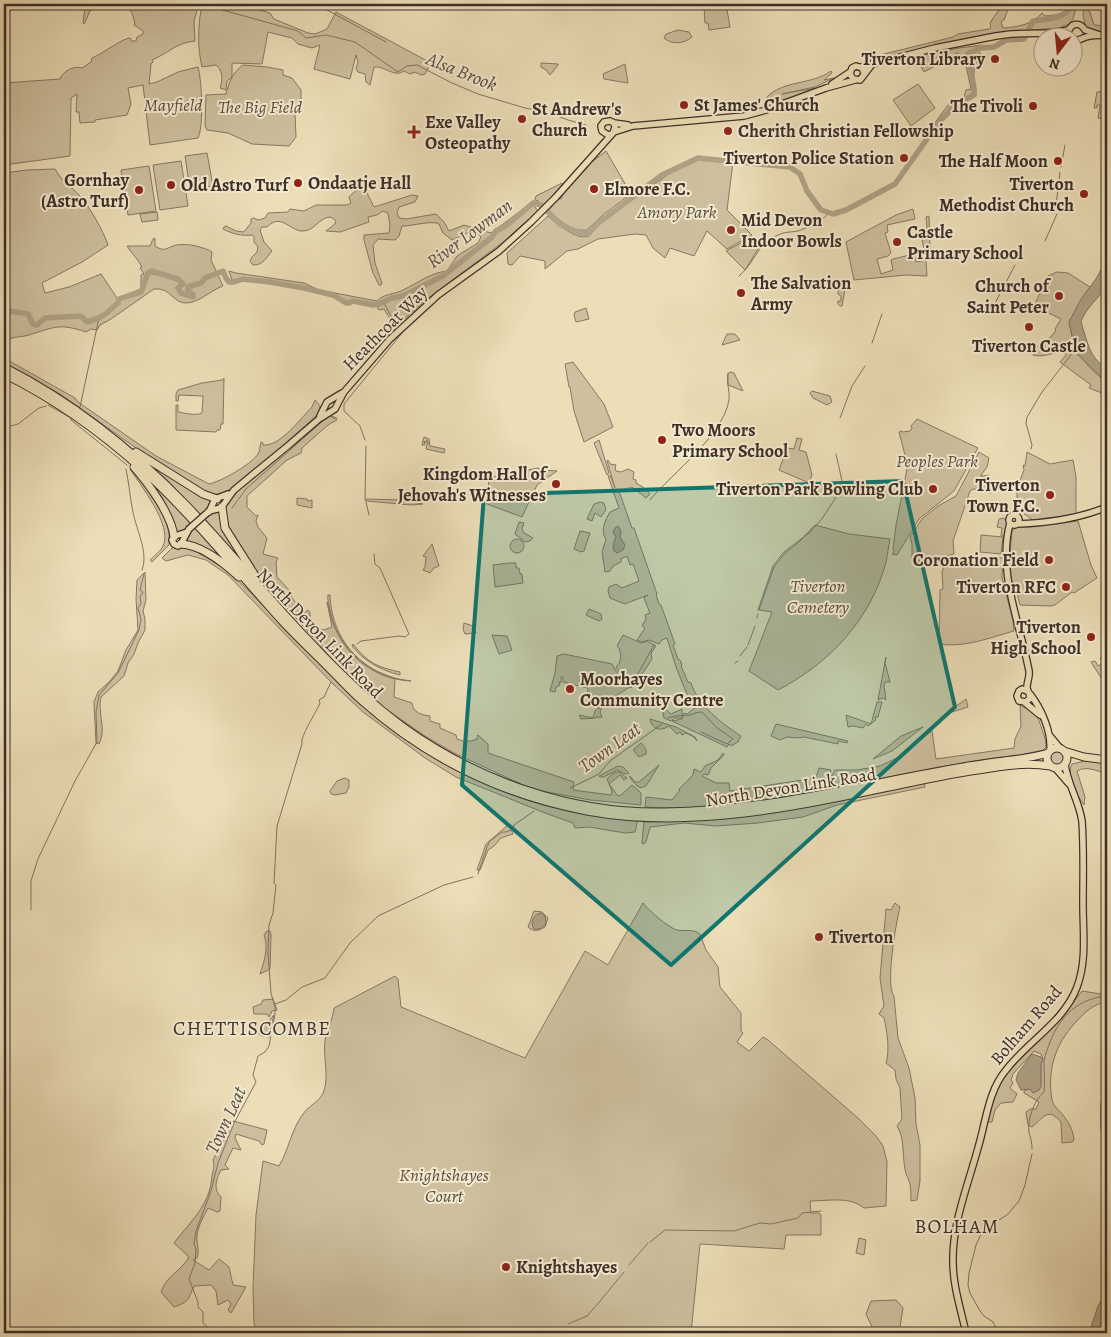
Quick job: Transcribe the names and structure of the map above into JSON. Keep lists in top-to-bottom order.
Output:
{
  "streets": {
    "highway": ["North Devon Link Road"],
    "main road": ["Heathcoat Way", "Bolham Road"]
  },
  "crossings": [
    ["North Devon Link Road", "Bolham Road"]
  ],
  "districts": ["CHETTISCOMBE", "BOLHAM"],
  "water": ["Alsa Brook", "River Lowman", "Town Leat"],
  "parks": [
    "Mayfield",
    "The Big Field",
    "Amory Park",
    "Peoples Park",
    "Tiverton Cemetery",
    "Knightshayes Court"
  ],
  "places": {
    "other": [
      "Tiverton Library",
      "St James' Church",
      "The Tivoli",
      "St Andrew's Church",
      "Cherith Christian Fellowship",
      "Tiverton Police Station",
      "The Half Moon",
      "Ondaatje Hall",
      "Old Astro Turf",
      "Elmore F.C.",
      "Gornhay (Astro Turf)",
      "Tiverton Methodist Church",
      "Mid Devon Indoor Bowls",
      "Castle Primary School",
      "The Salvation Army",
      "Church of Saint Peter",
      "Tiverton Castle",
      "Two Moors Primary School",
      "Kingdom Hall of Jehovah's Witnesses",
      "Tiverton Park Bowling Club",
      "Tiverton Town F.C.",
      "Coronation Field",
      "Tiverton RFC",
      "Tiverton High School",
      "Moorhayes Community Centre",
      "Tiverton",
      "Knightshayes"
    ],
    "health": ["Exe Valley Osteopathy"]
  },
  "north": "bottom"
}
